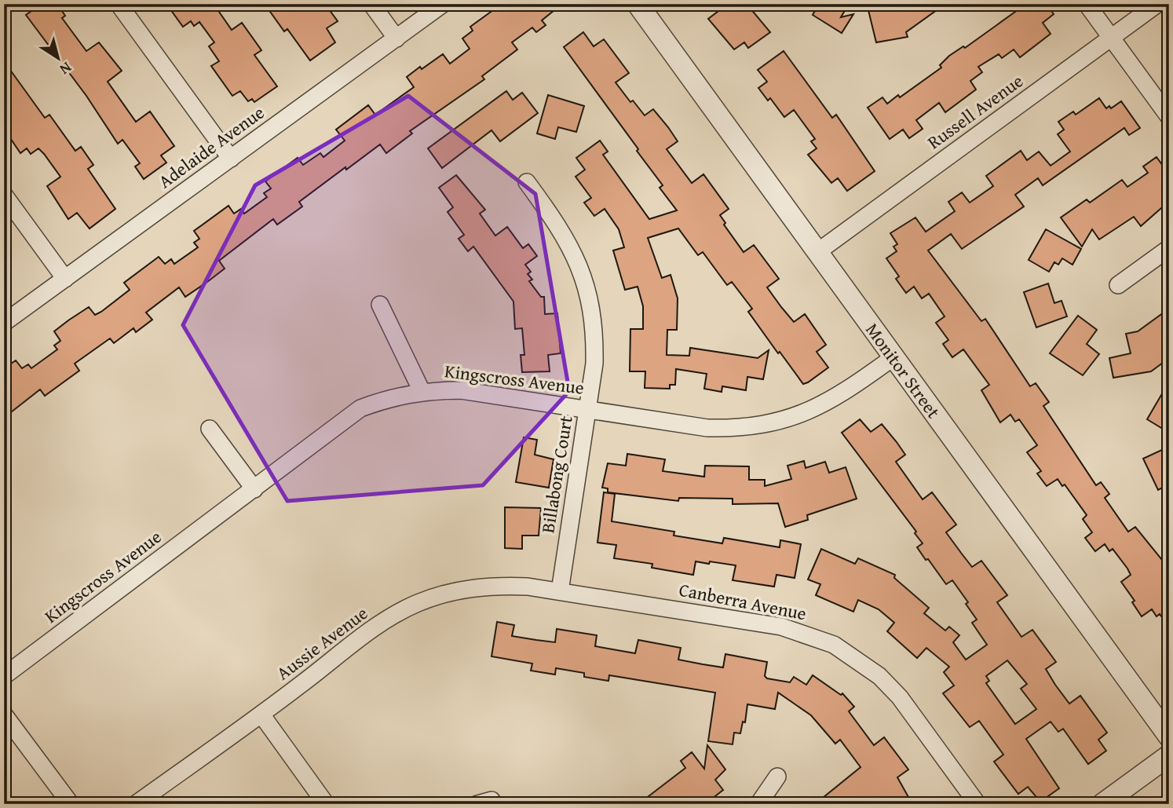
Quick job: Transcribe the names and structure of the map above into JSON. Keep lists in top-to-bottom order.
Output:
{
  "streets": {
    "street": [
      "Russell Avenue",
      "Adelaide Avenue",
      "Monitor Street",
      "Kingscross Avenue",
      "Billabong Court",
      "Canberra Avenue",
      "Aussie Avenue"
    ]
  },
  "crossings": [
    ["Russell Avenue", "Monitor Street"],
    ["Monitor Street", "Kingscross Avenue"],
    ["Kingscross Avenue", "Billabong Court"],
    ["Billabong Court", "Canberra Avenue"],
    ["Billabong Court", "Aussie Avenue"],
    ["Canberra Avenue", "Aussie Avenue"]
  ],
  "north": "bottom right"
}
